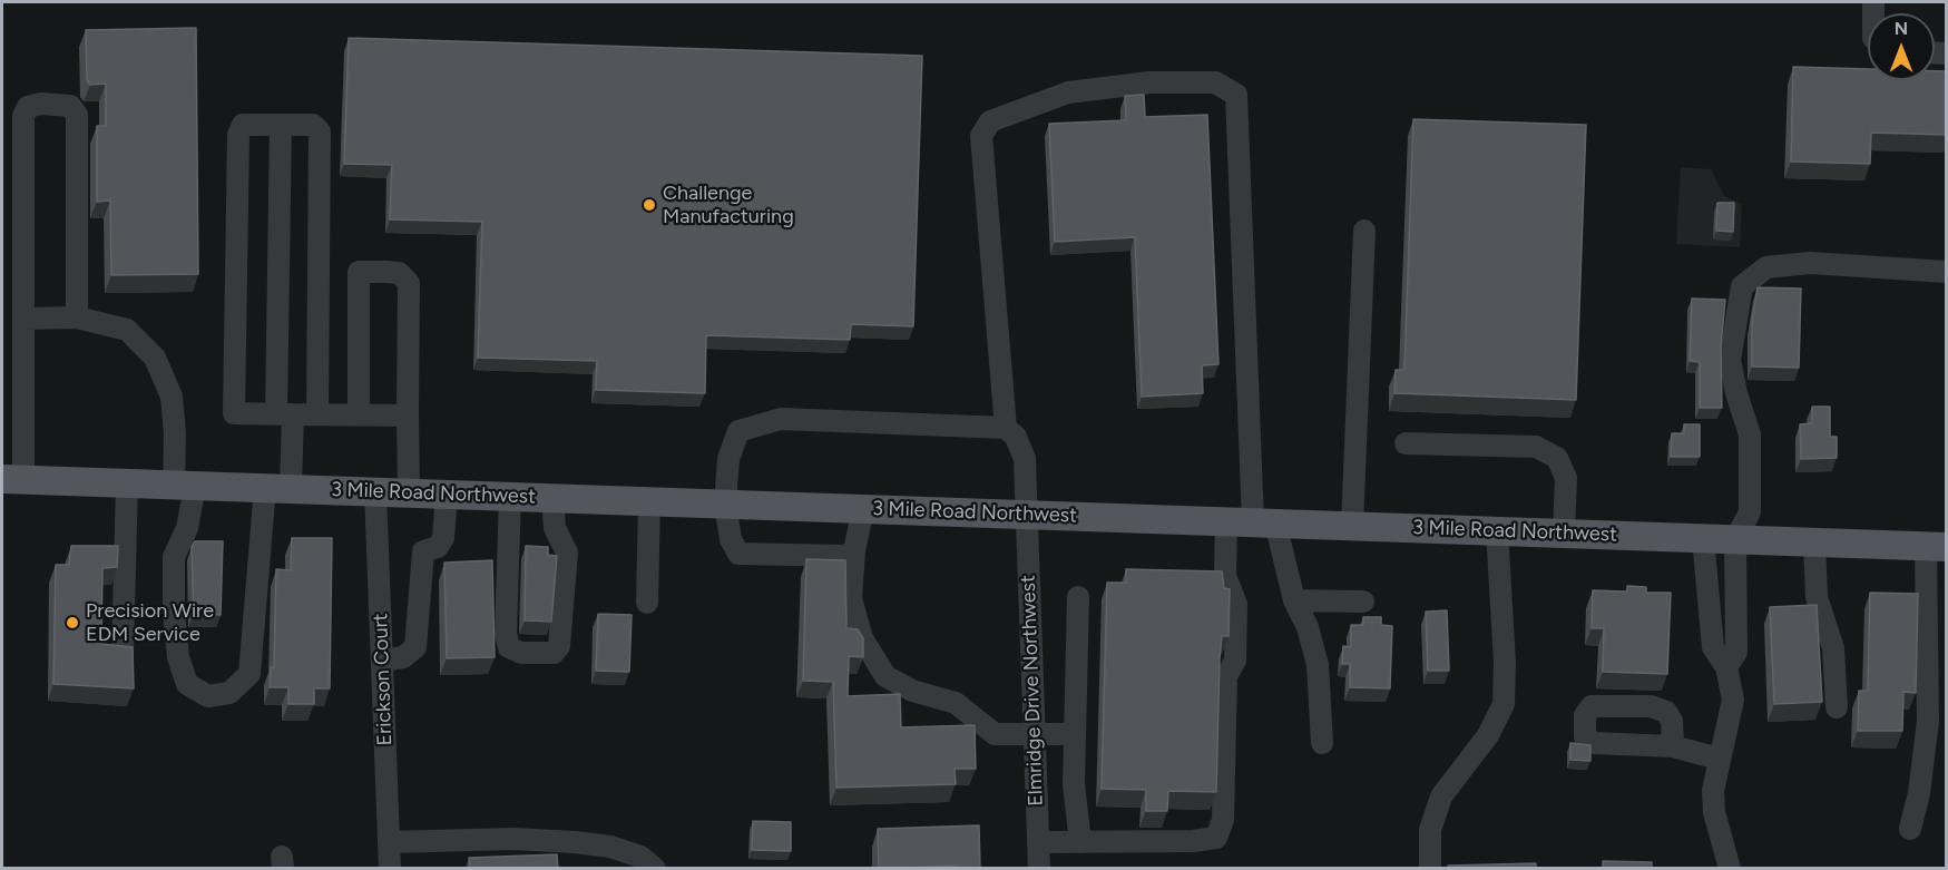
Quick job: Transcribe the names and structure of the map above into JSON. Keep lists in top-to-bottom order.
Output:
{
  "streets": {
    "main road": ["3 Mile Road Northwest"],
    "street": ["Erickson Court", "Elmridge Drive Northwest"]
  },
  "crossings": [
    ["3 Mile Road Northwest", "Erickson Court"],
    ["3 Mile Road Northwest", "Elmridge Drive Northwest"]
  ],
  "places": ["Challenge Manufacturing", "Precision Wire EDM Service"],
  "north": "top"
}
